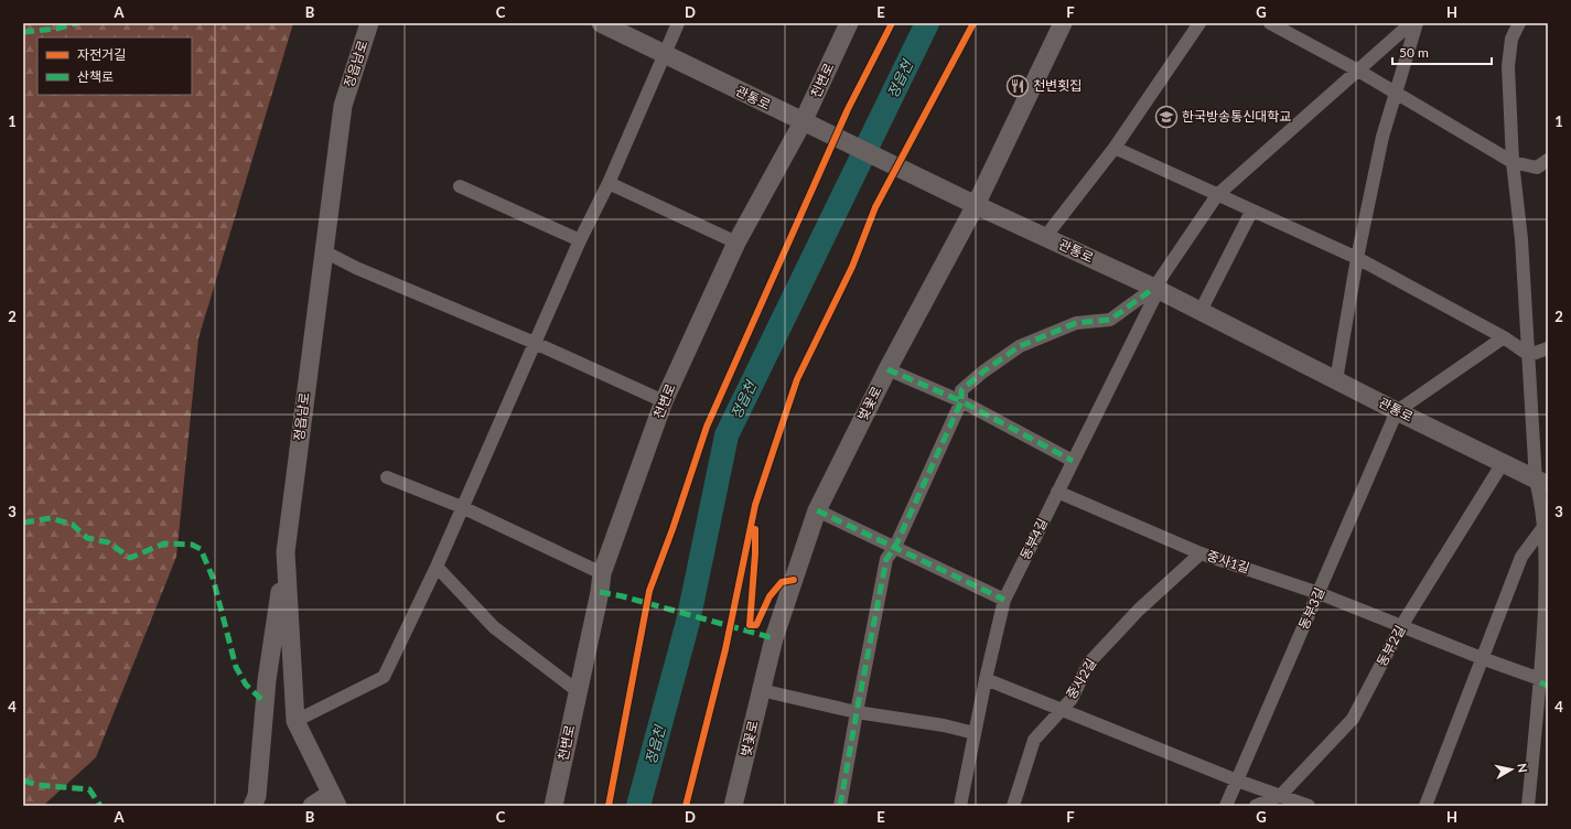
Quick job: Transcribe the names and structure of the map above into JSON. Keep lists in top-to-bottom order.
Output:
{
  "streets": {
    "street": [
      "정읍남로",
      "천변로",
      "관통로",
      "벚꽃로",
      "동부4길",
      "중사1길",
      "동부3길",
      "동부2길",
      "중사2길"
    ]
  },
  "crossings": [
    ["천변로", "관통로"],
    ["관통로", "벚꽃로"],
    ["관통로", "동부4길"],
    ["관통로", "동부3길"],
    ["관통로", "동부2길"],
    ["동부4길", "중사1길"],
    ["중사1길", "동부3길"],
    ["중사1길", "동부2길"],
    ["중사1길", "중사2길"]
  ],
  "water": ["정읍천"],
  "places": {
    "restaurant": ["천변횟집"],
    "school or university": ["한국방송통신대학교"]
  },
  "legend": ["자전거길", "산책로"],
  "scale_bar": "50 m",
  "north": "right",
  "grid": {
    "columns": [
      "A",
      "B",
      "C",
      "D",
      "E",
      "F",
      "G",
      "H"
    ],
    "rows": [
      "1",
      "2",
      "3",
      "4"
    ]
  }
}
